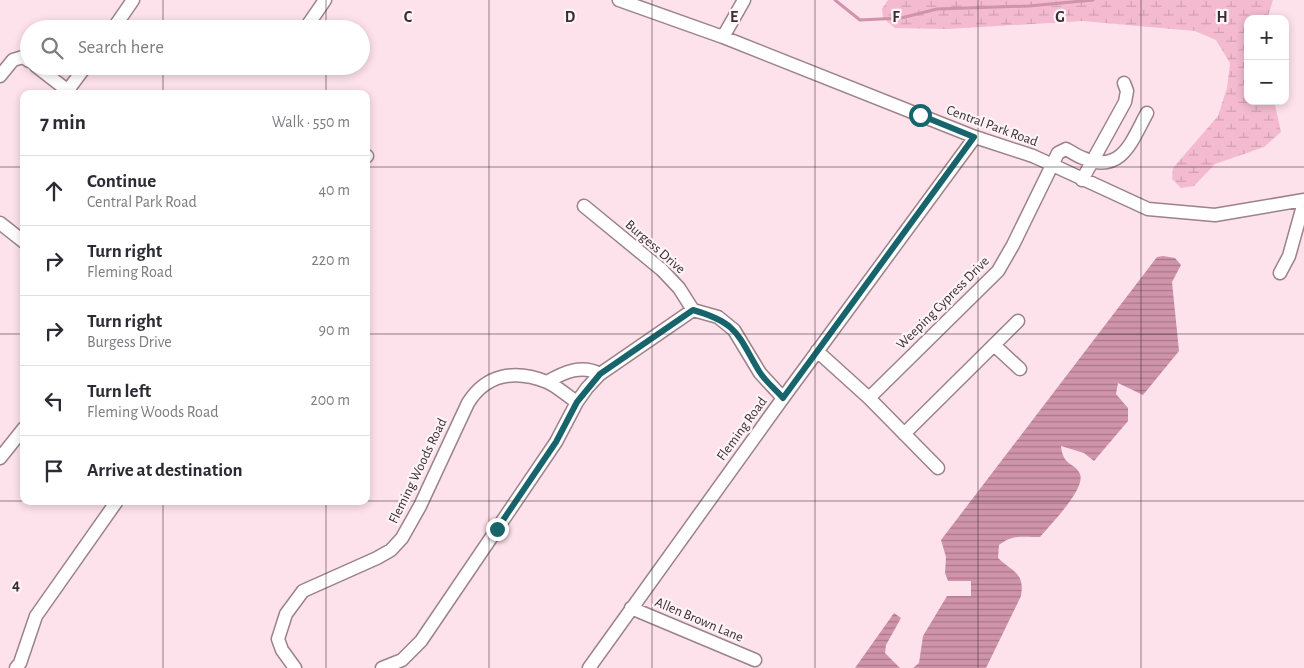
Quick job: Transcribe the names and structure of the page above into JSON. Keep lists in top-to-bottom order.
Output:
{
  "streets": {
    "street": [
      "Central Park Road",
      "Burgess Drive",
      "Weeping Cypress Drive",
      "Fleming Road",
      "Fleming Woods Road",
      "Allen Brown Lane"
    ]
  },
  "crossings": [
    ["Central Park Road", "Weeping Cypress Drive"],
    ["Central Park Road", "Fleming Road"],
    ["Fleming Road", "Allen Brown Lane"]
  ],
  "page": {
    "map_buttons": ["+", "−"],
    "search": "Search here",
    "heading": ["7 min", "Walk · 550 m"],
    "list": [
      ["Continue", "Central Park Road", "40 m"],
      ["Turn right", "Fleming Road", "220 m"],
      ["Turn right", "Burgess Drive", "90 m"],
      ["Turn left", "Fleming Woods Road", "200 m"],
      "Arrive at destination"
    ]
  },
  "grid": {
    "columns": [
      "C",
      "D",
      "E",
      "F",
      "G",
      "H"
    ],
    "rows": ["4"]
  }
}
